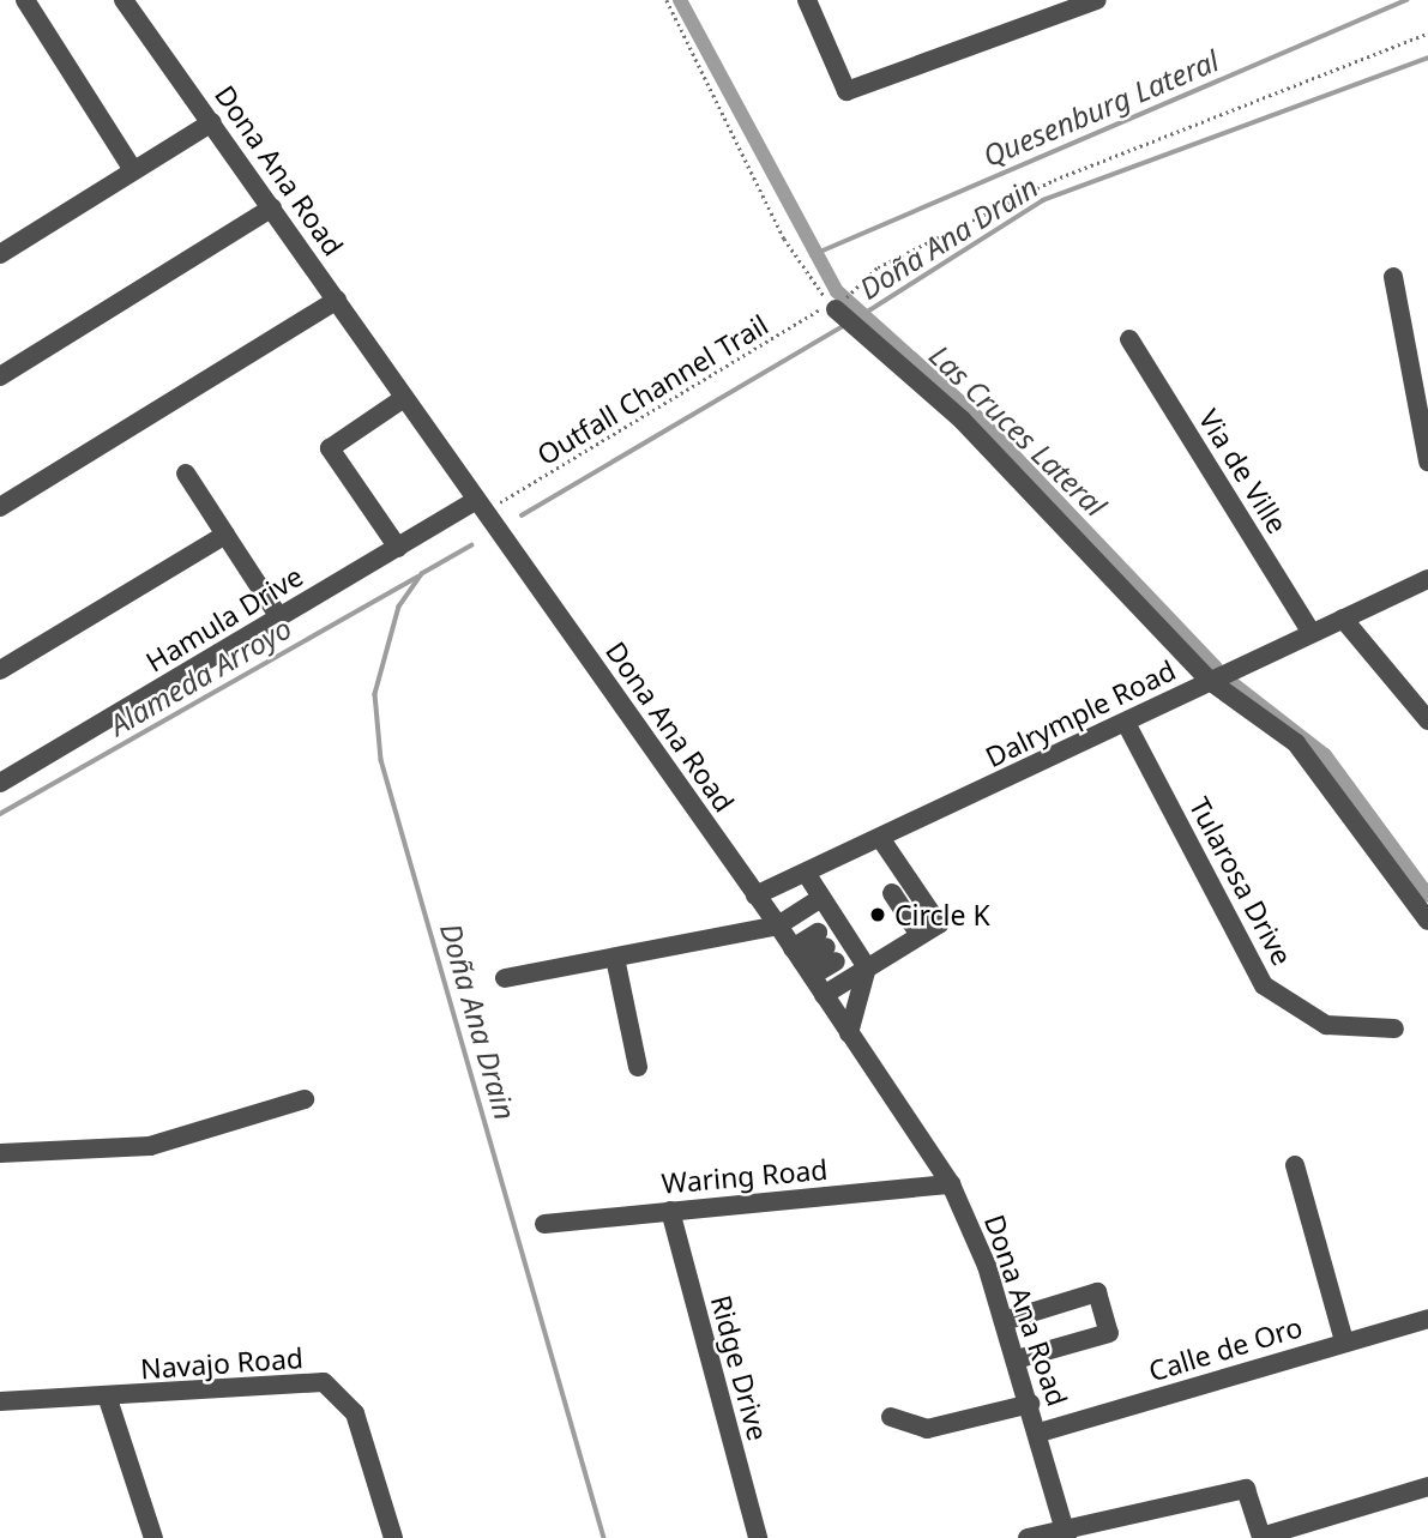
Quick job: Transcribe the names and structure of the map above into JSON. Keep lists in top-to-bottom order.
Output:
{
  "streets": {
    "street": [
      "Dona Ana Road",
      "Via de Ville",
      "Hamula Drive",
      "Dalrymple Road",
      "Tularosa Drive",
      "Waring Road",
      "Calle de Oro",
      "Navajo Road",
      "Ridge Drive"
    ],
    "path": ["Outfall Channel Trail"]
  },
  "crossings": [
    ["Dona Ana Road", "Outfall Channel Trail"],
    ["Dona Ana Road", "Hamula Drive"],
    ["Dona Ana Road", "Dalrymple Road"],
    ["Dona Ana Road", "Waring Road"],
    ["Dona Ana Road", "Calle de Oro"],
    ["Outfall Channel Trail", "Hamula Drive"],
    ["Via de Ville", "Dalrymple Road"],
    ["Dalrymple Road", "Tularosa Drive"],
    ["Waring Road", "Ridge Drive"]
  ],
  "water": [
    "Quesenburg Lateral",
    "Doña Ana Drain",
    "Las Cruces Lateral",
    "Alameda Arroyo"
  ],
  "places": ["Circle K"]
}
